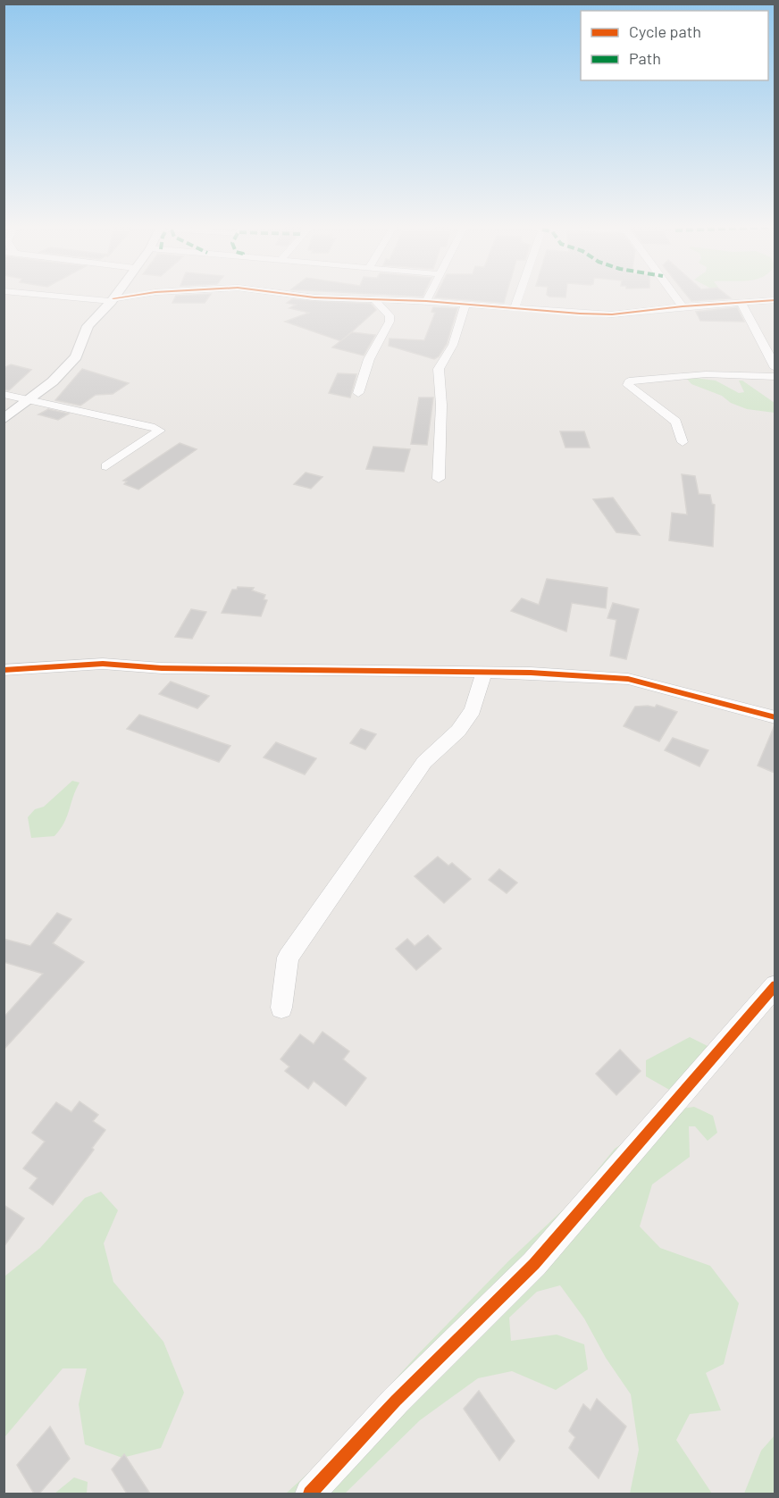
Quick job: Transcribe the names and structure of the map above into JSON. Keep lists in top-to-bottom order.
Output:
{
  "legend": ["Cycle path", "Path"]
}
